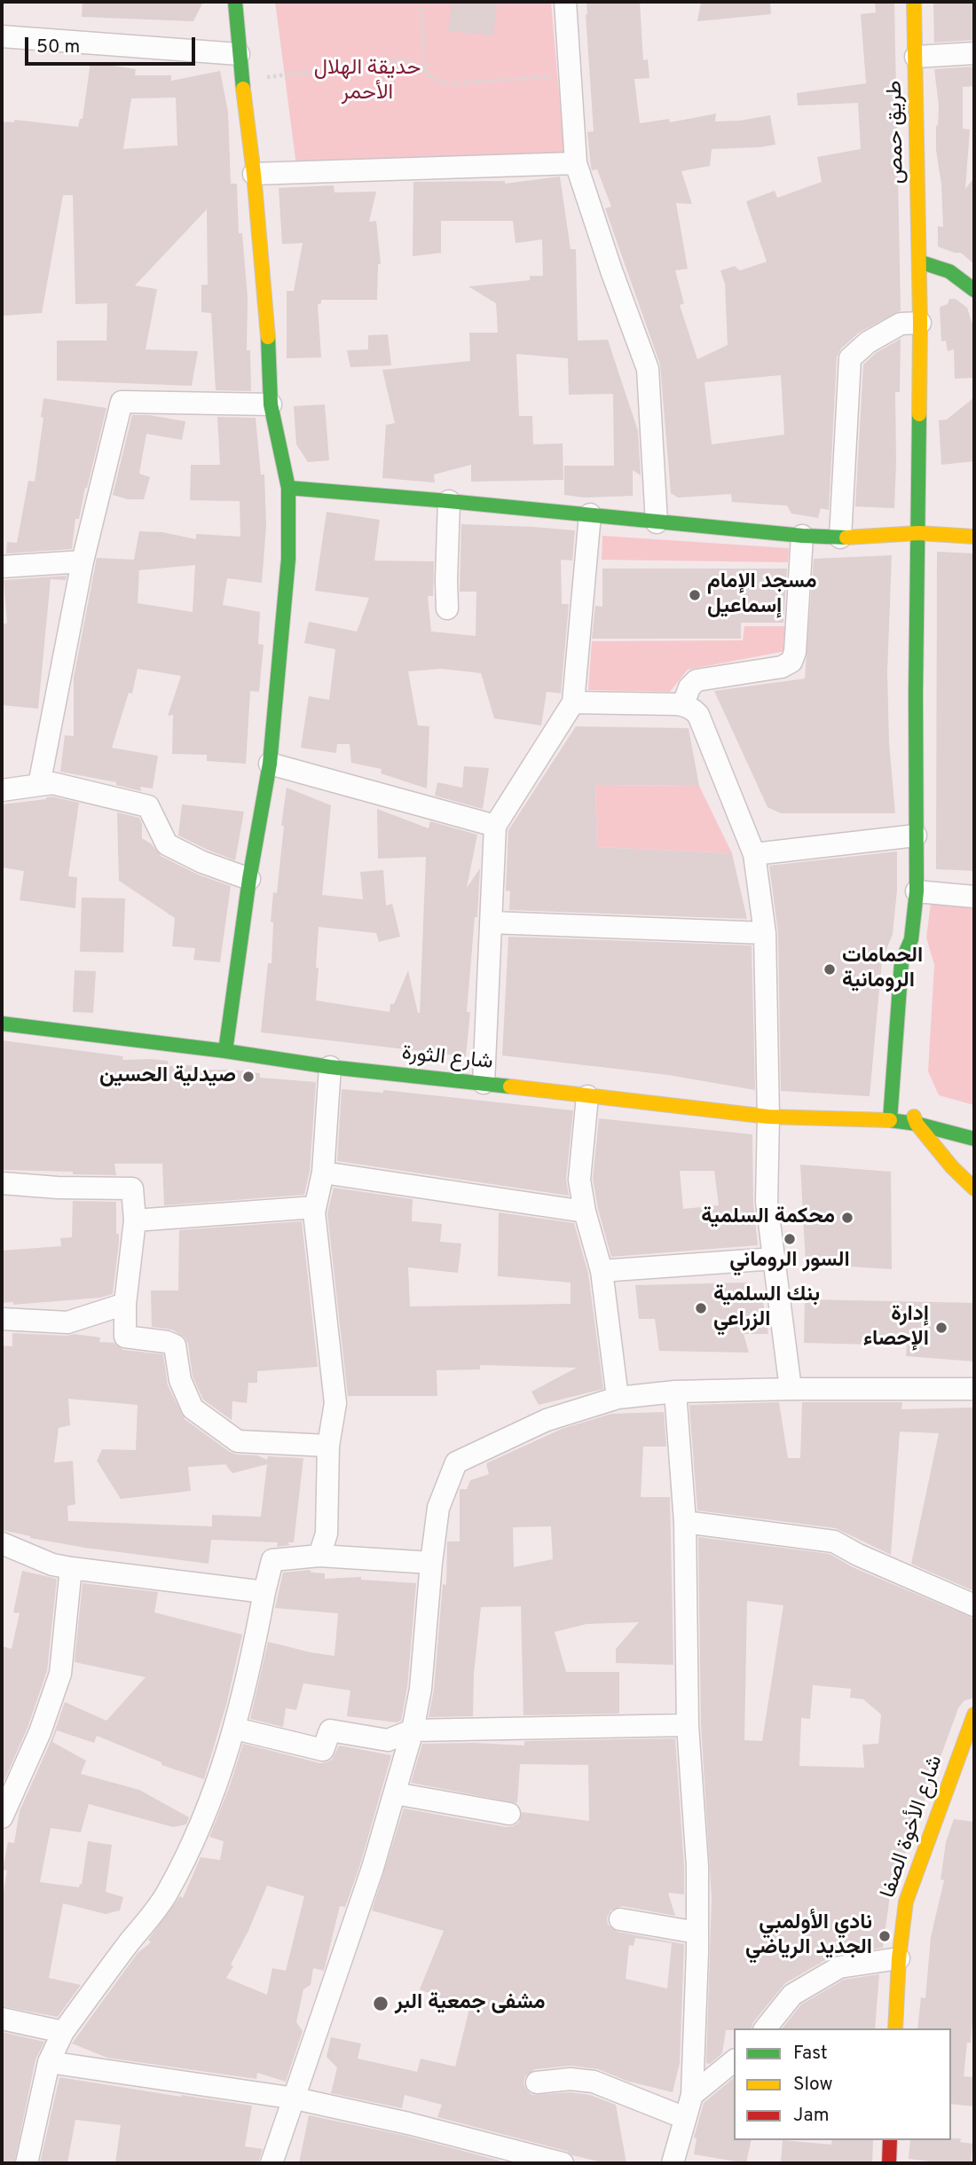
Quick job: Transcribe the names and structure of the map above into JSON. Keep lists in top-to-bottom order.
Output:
{
  "streets": {
    "main road": ["طريق حمص", "شارع الثورة", "شارع الأخوة الصفا"]
  },
  "parks": ["حديقة الهلال الأحمر"],
  "places": [
    "مسجد الإمام إسماعيل",
    "الحمامات الرومانية",
    "صيدلية الحسين",
    "محكمة السلمية",
    "السور الروماني",
    "بنك السلمية الزراعي",
    "إدارة الإحصاء",
    "نادي الأولمبي الجديد الرياضي",
    "مشفى جمعية البر"
  ],
  "legend": ["Fast", "Slow", "Jam"],
  "scale_bar": "50 m"
}
